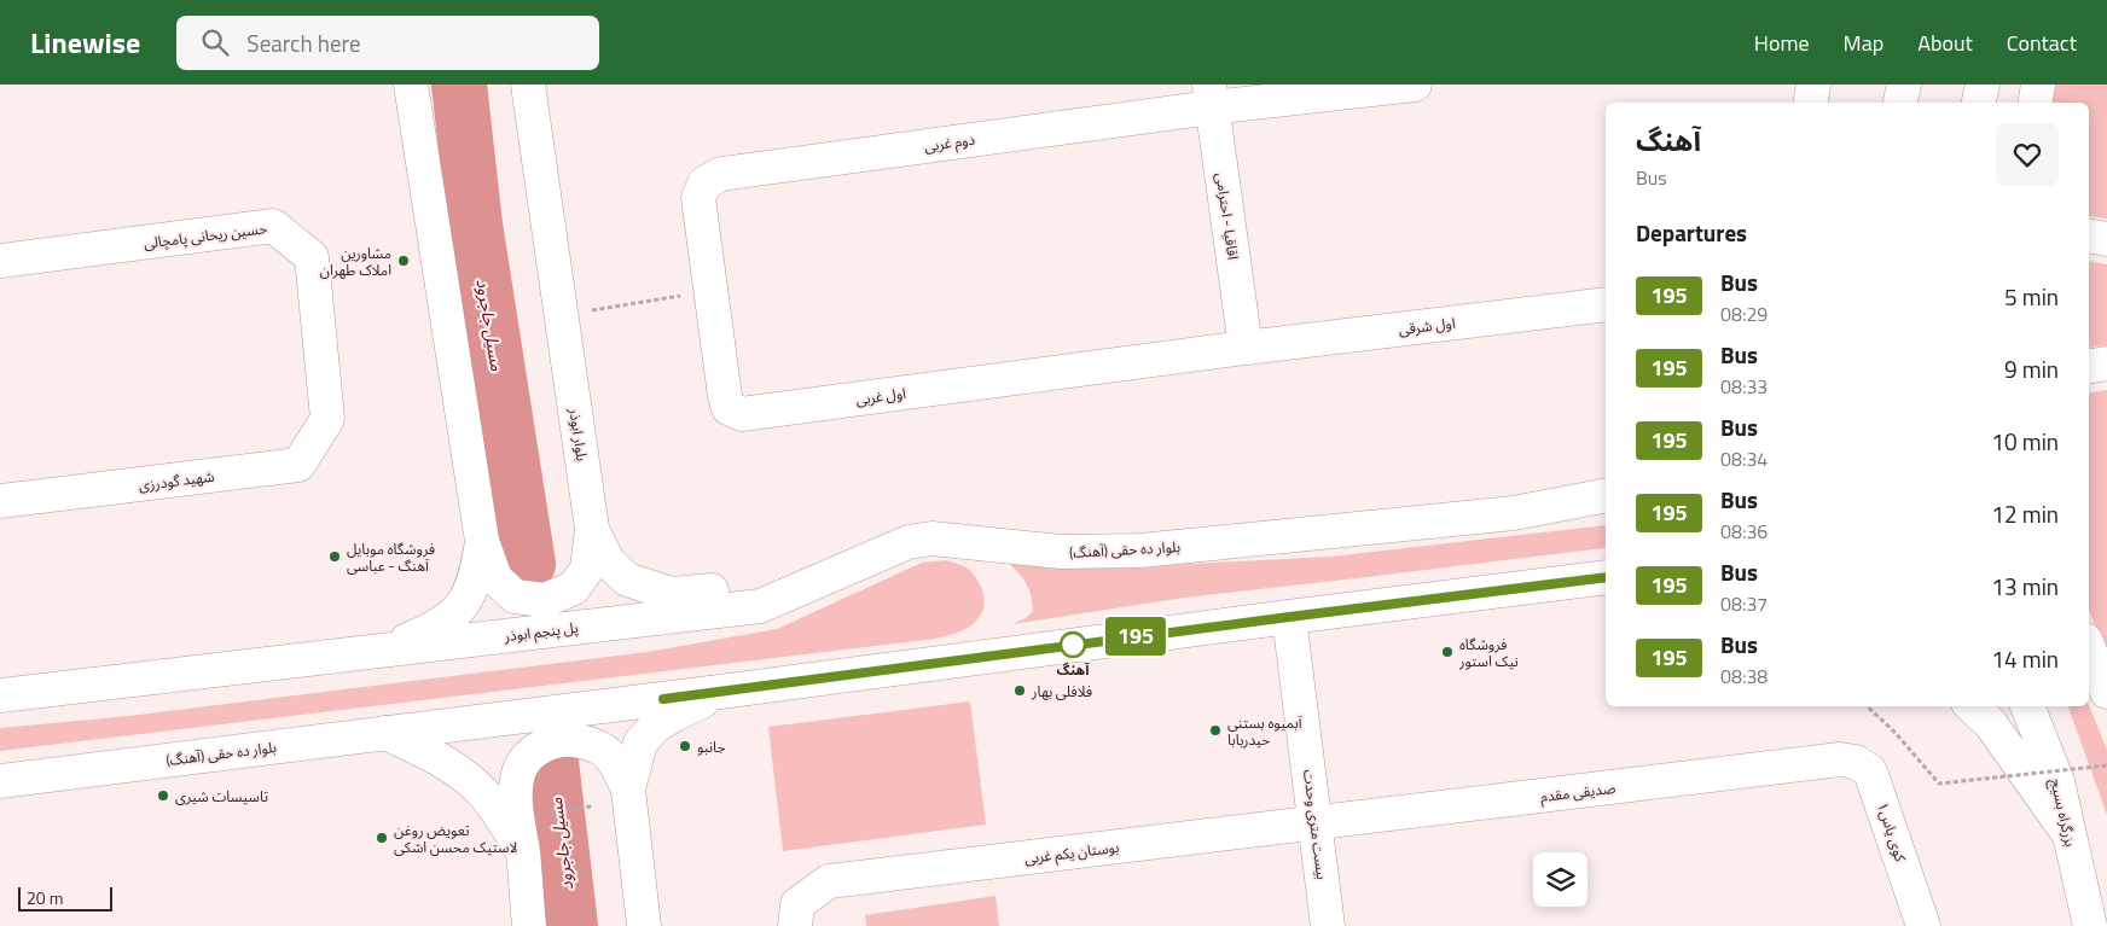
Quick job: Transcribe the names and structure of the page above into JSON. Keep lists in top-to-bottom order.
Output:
{
  "streets": {
    "main road": [
      "دوم غربی",
      "اقاقیا - احترامی",
      "حسین ریحانی پامچالی",
      "اول شرقی",
      "اول غربی",
      "بلوار ابوذر",
      "شهید گودرزی",
      "بلوار ده حقی (آهنگ)",
      "پل پنجم ابوذر",
      "صدیقی مقدم",
      "بزرگراه بسیج",
      "بیست متری وحدت",
      "کوی یاس۱",
      "بوستان یکم غربی"
    ]
  },
  "crossings": [
    ["دوم غربی", "اقاقیا - احترامی"],
    ["دوم غربی", "اول غربی"],
    ["اقاقیا - احترامی", "اول شرقی"],
    ["اقاقیا - احترامی", "اول غربی"],
    ["حسین ریحانی پامچالی", "شهید گودرزی"],
    ["اول شرقی", "اول غربی"],
    ["بلوار ابوذر", "بلوار ده حقی (آهنگ)"],
    ["بلوار ده حقی (آهنگ)", "پل پنجم ابوذر"],
    ["صدیقی مقدم", "بیست متری وحدت"],
    ["صدیقی مقدم", "کوی یاس۱"],
    ["صدیقی مقدم", "بوستان یکم غربی"],
    ["بیست متری وحدت", "بوستان یکم غربی"]
  ],
  "water": ["مسیل جاجرود"],
  "places": [
    "مشاورین املاک طهران",
    "فروشگاه موبایل آهنگ - عباسی",
    "آهنگ",
    "فروشگاه نیک استور",
    "فلافلی بهار",
    "آبمیوه بستنی حیدربابا",
    "جانبو",
    "تاسیسات شیری",
    "تعویض روغن لاستیک محسن اشکی"
  ],
  "lines": ["bus line 195"],
  "scale_bar": "20 m",
  "page": {
    "header": "Linewise",
    "search": "Search here",
    "nav": [
      "Home",
      "Map",
      "About",
      "Contact"
    ],
    "on_map": "195",
    "heading": [
      ["آهنگ", "Bus"],
      "Departures"
    ],
    "list": [
      {
        "mark": "195",
        "name": "Bus",
        "note": "08:29",
        "value": "5 min"
      },
      {
        "mark": "195",
        "name": "Bus",
        "note": "08:33",
        "value": "9 min"
      },
      {
        "mark": "195",
        "name": "Bus",
        "note": "08:34",
        "value": "10 min"
      },
      {
        "mark": "195",
        "name": "Bus",
        "note": "08:36",
        "value": "12 min"
      },
      {
        "mark": "195",
        "name": "Bus",
        "note": "08:37",
        "value": "13 min"
      },
      {
        "mark": "195",
        "name": "Bus",
        "note": "08:38",
        "value": "14 min"
      }
    ],
    "scale": "20 m"
  }
}
